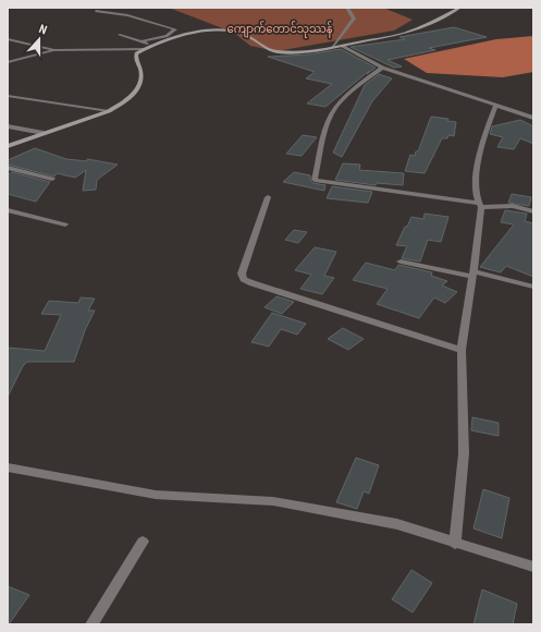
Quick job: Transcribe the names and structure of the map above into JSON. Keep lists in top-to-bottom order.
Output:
{
  "parks": ["ကျောက်တောင်သုဿန်"],
  "north": "top"
}
